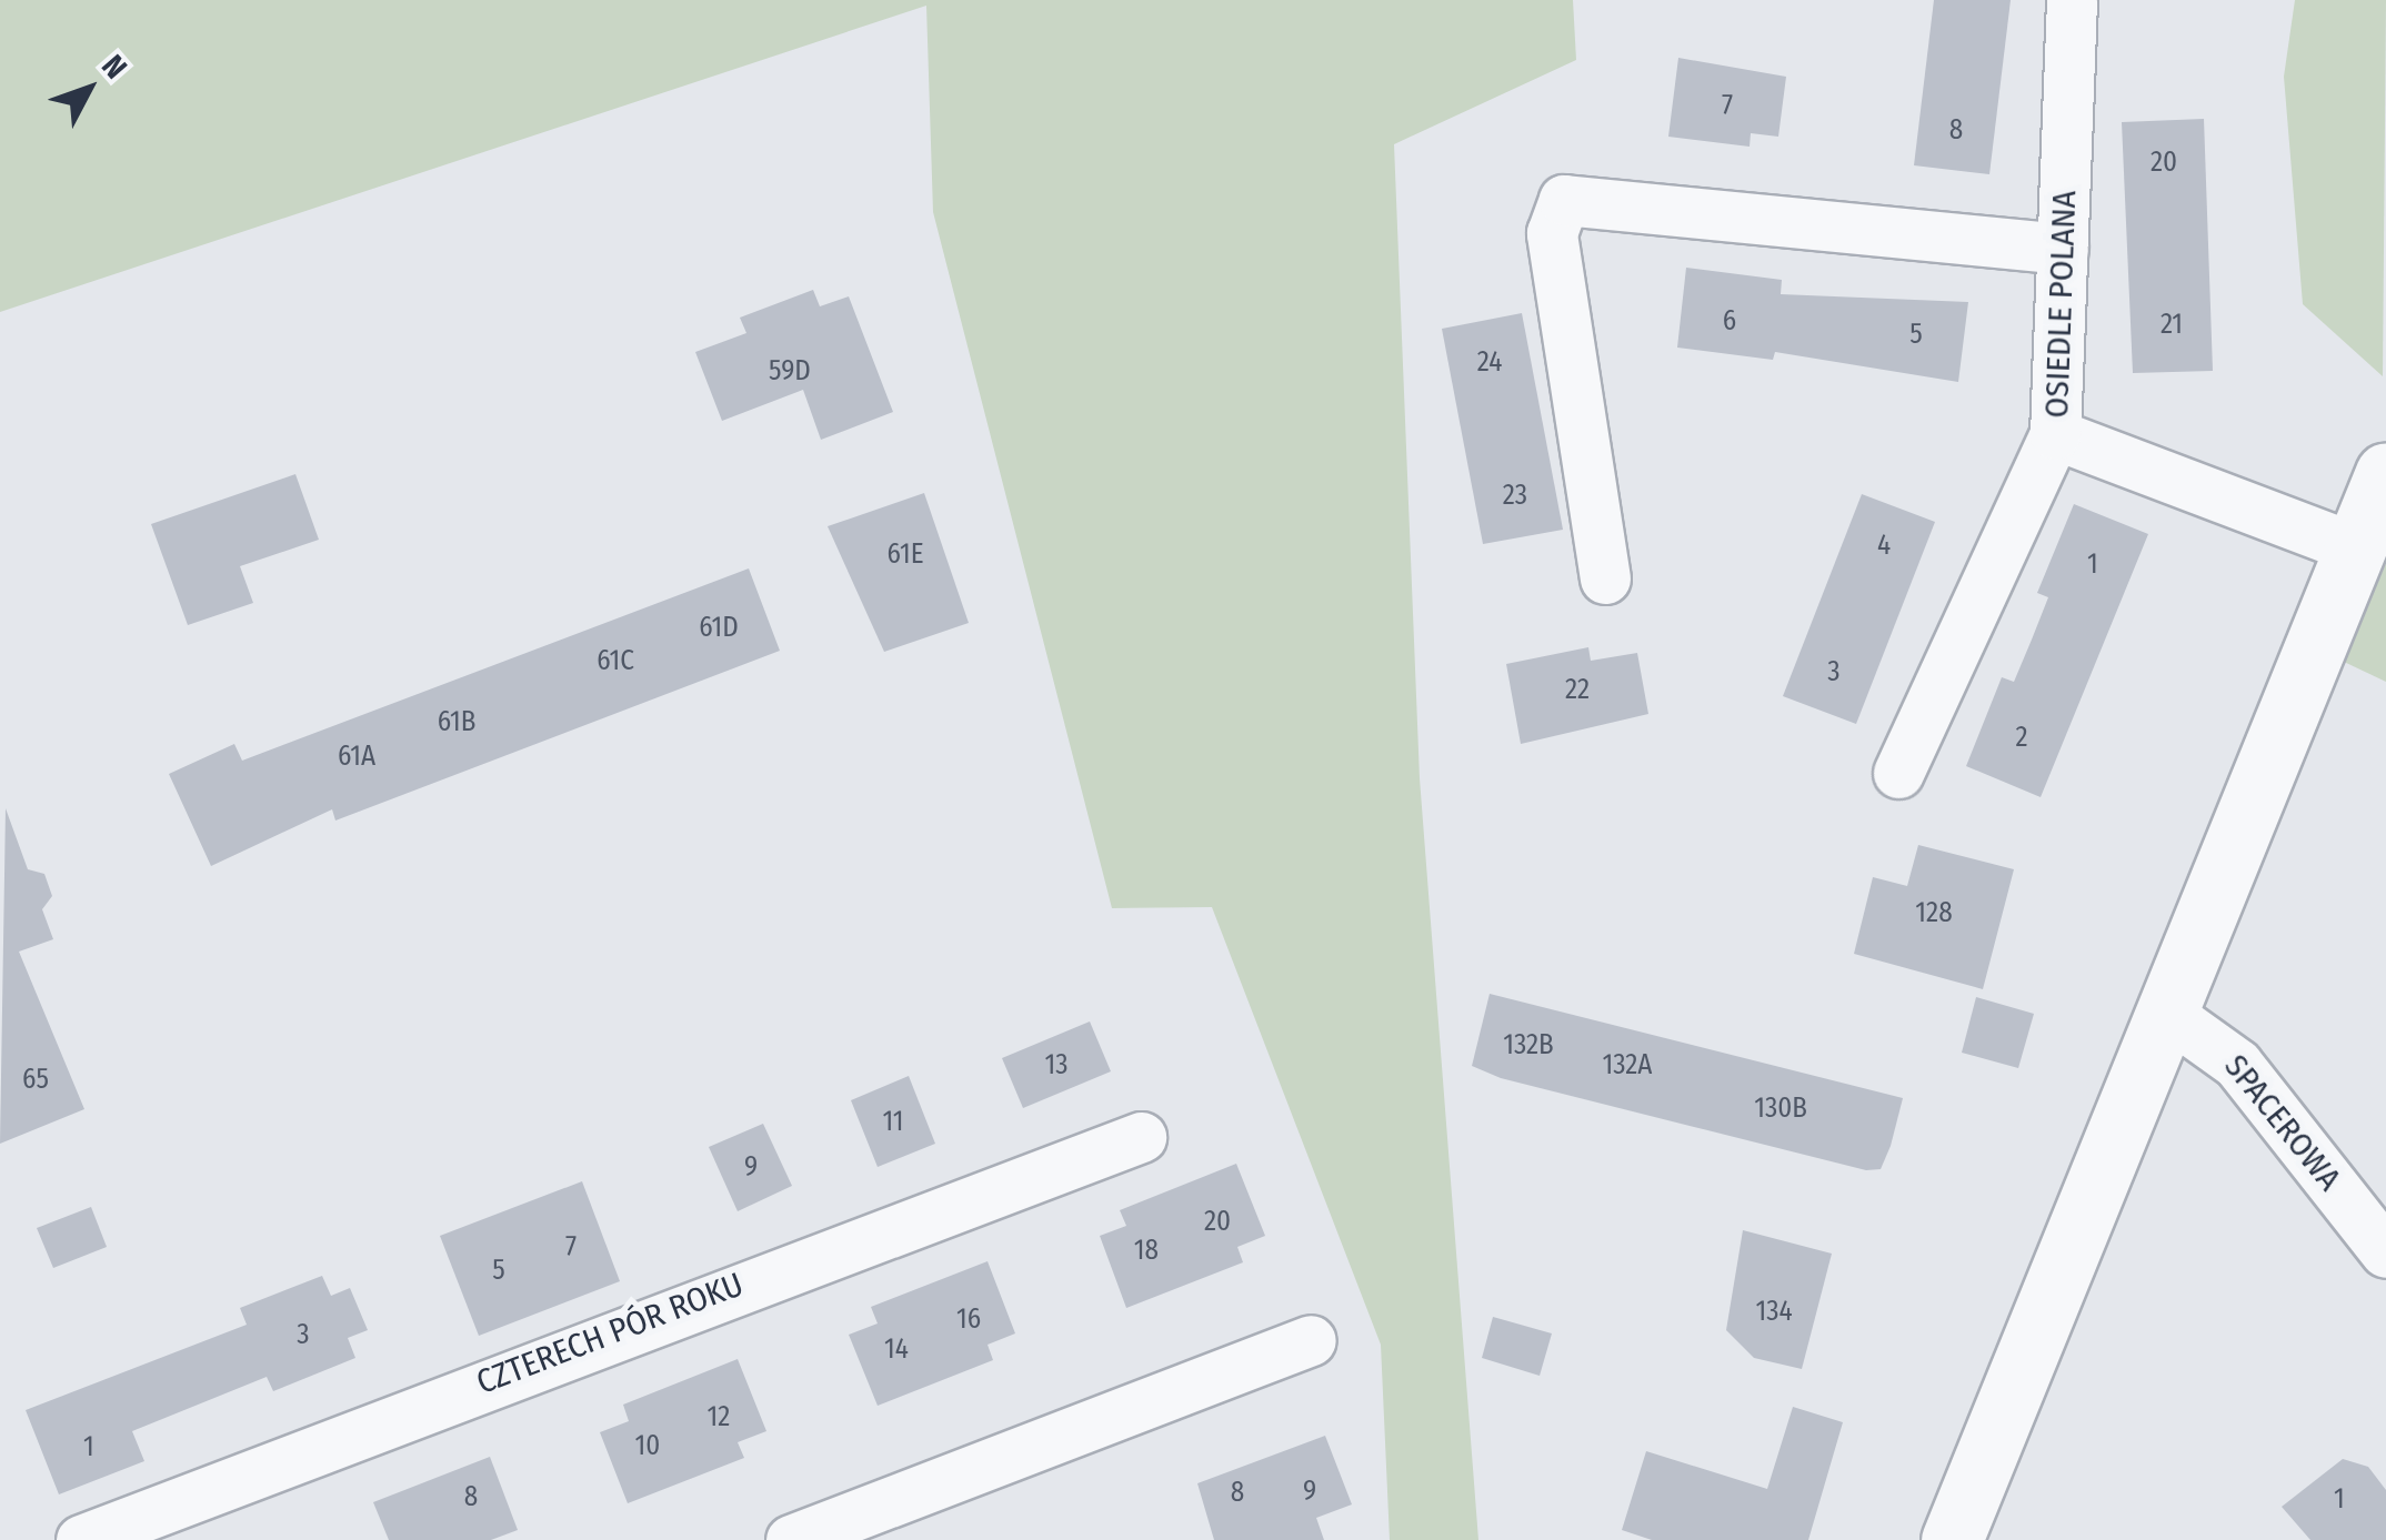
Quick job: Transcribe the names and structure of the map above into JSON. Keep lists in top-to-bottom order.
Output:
{
  "streets": {
    "street": ["OSIEDLE POLANA", "SPACEROWA", "CZTERECH PÓR ROKU"]
  },
  "house_numbers": [
    "7",
    "8",
    "20",
    "6",
    "21",
    "5",
    "24",
    "59D",
    "23",
    "4",
    "61E",
    "1",
    "61D",
    "61C",
    "3",
    "22",
    "61B",
    "2",
    "61A",
    "128",
    "132B",
    "13",
    "132A",
    "65",
    "130B",
    "11",
    "9",
    "20",
    "7",
    "18",
    "5",
    "134",
    "16",
    "3",
    "14",
    "12",
    "10",
    "1",
    "9",
    "8",
    "8",
    "1"
  ],
  "north": "top right"
}
